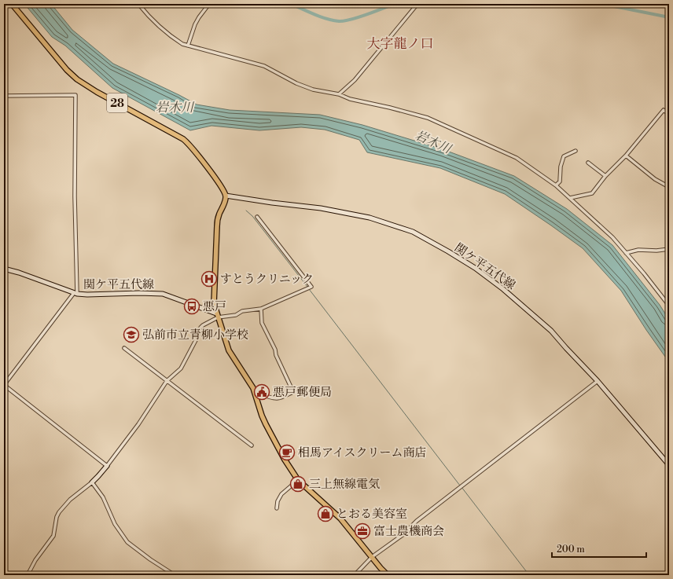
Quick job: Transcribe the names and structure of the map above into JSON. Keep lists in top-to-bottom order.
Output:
{
  "streets": {
    "main road": ["28", "関ケ平五代線"]
  },
  "crossings": [
    ["28", "関ケ平五代線"]
  ],
  "districts": ["大字龍ノ口"],
  "water": ["岩木川"],
  "places": {
    "hospital": ["すとうクリニック"],
    "bus stop": ["悪戸"],
    "school or university": ["弘前市立青柳小学校"],
    "public building": ["悪戸郵便局"],
    "cafe": ["相馬アイスクリーム商店"],
    "shop": ["三上無線電気", "とおる美容室"],
    "office": ["富士農機商会"]
  },
  "scale_bar": "200 m"
}
